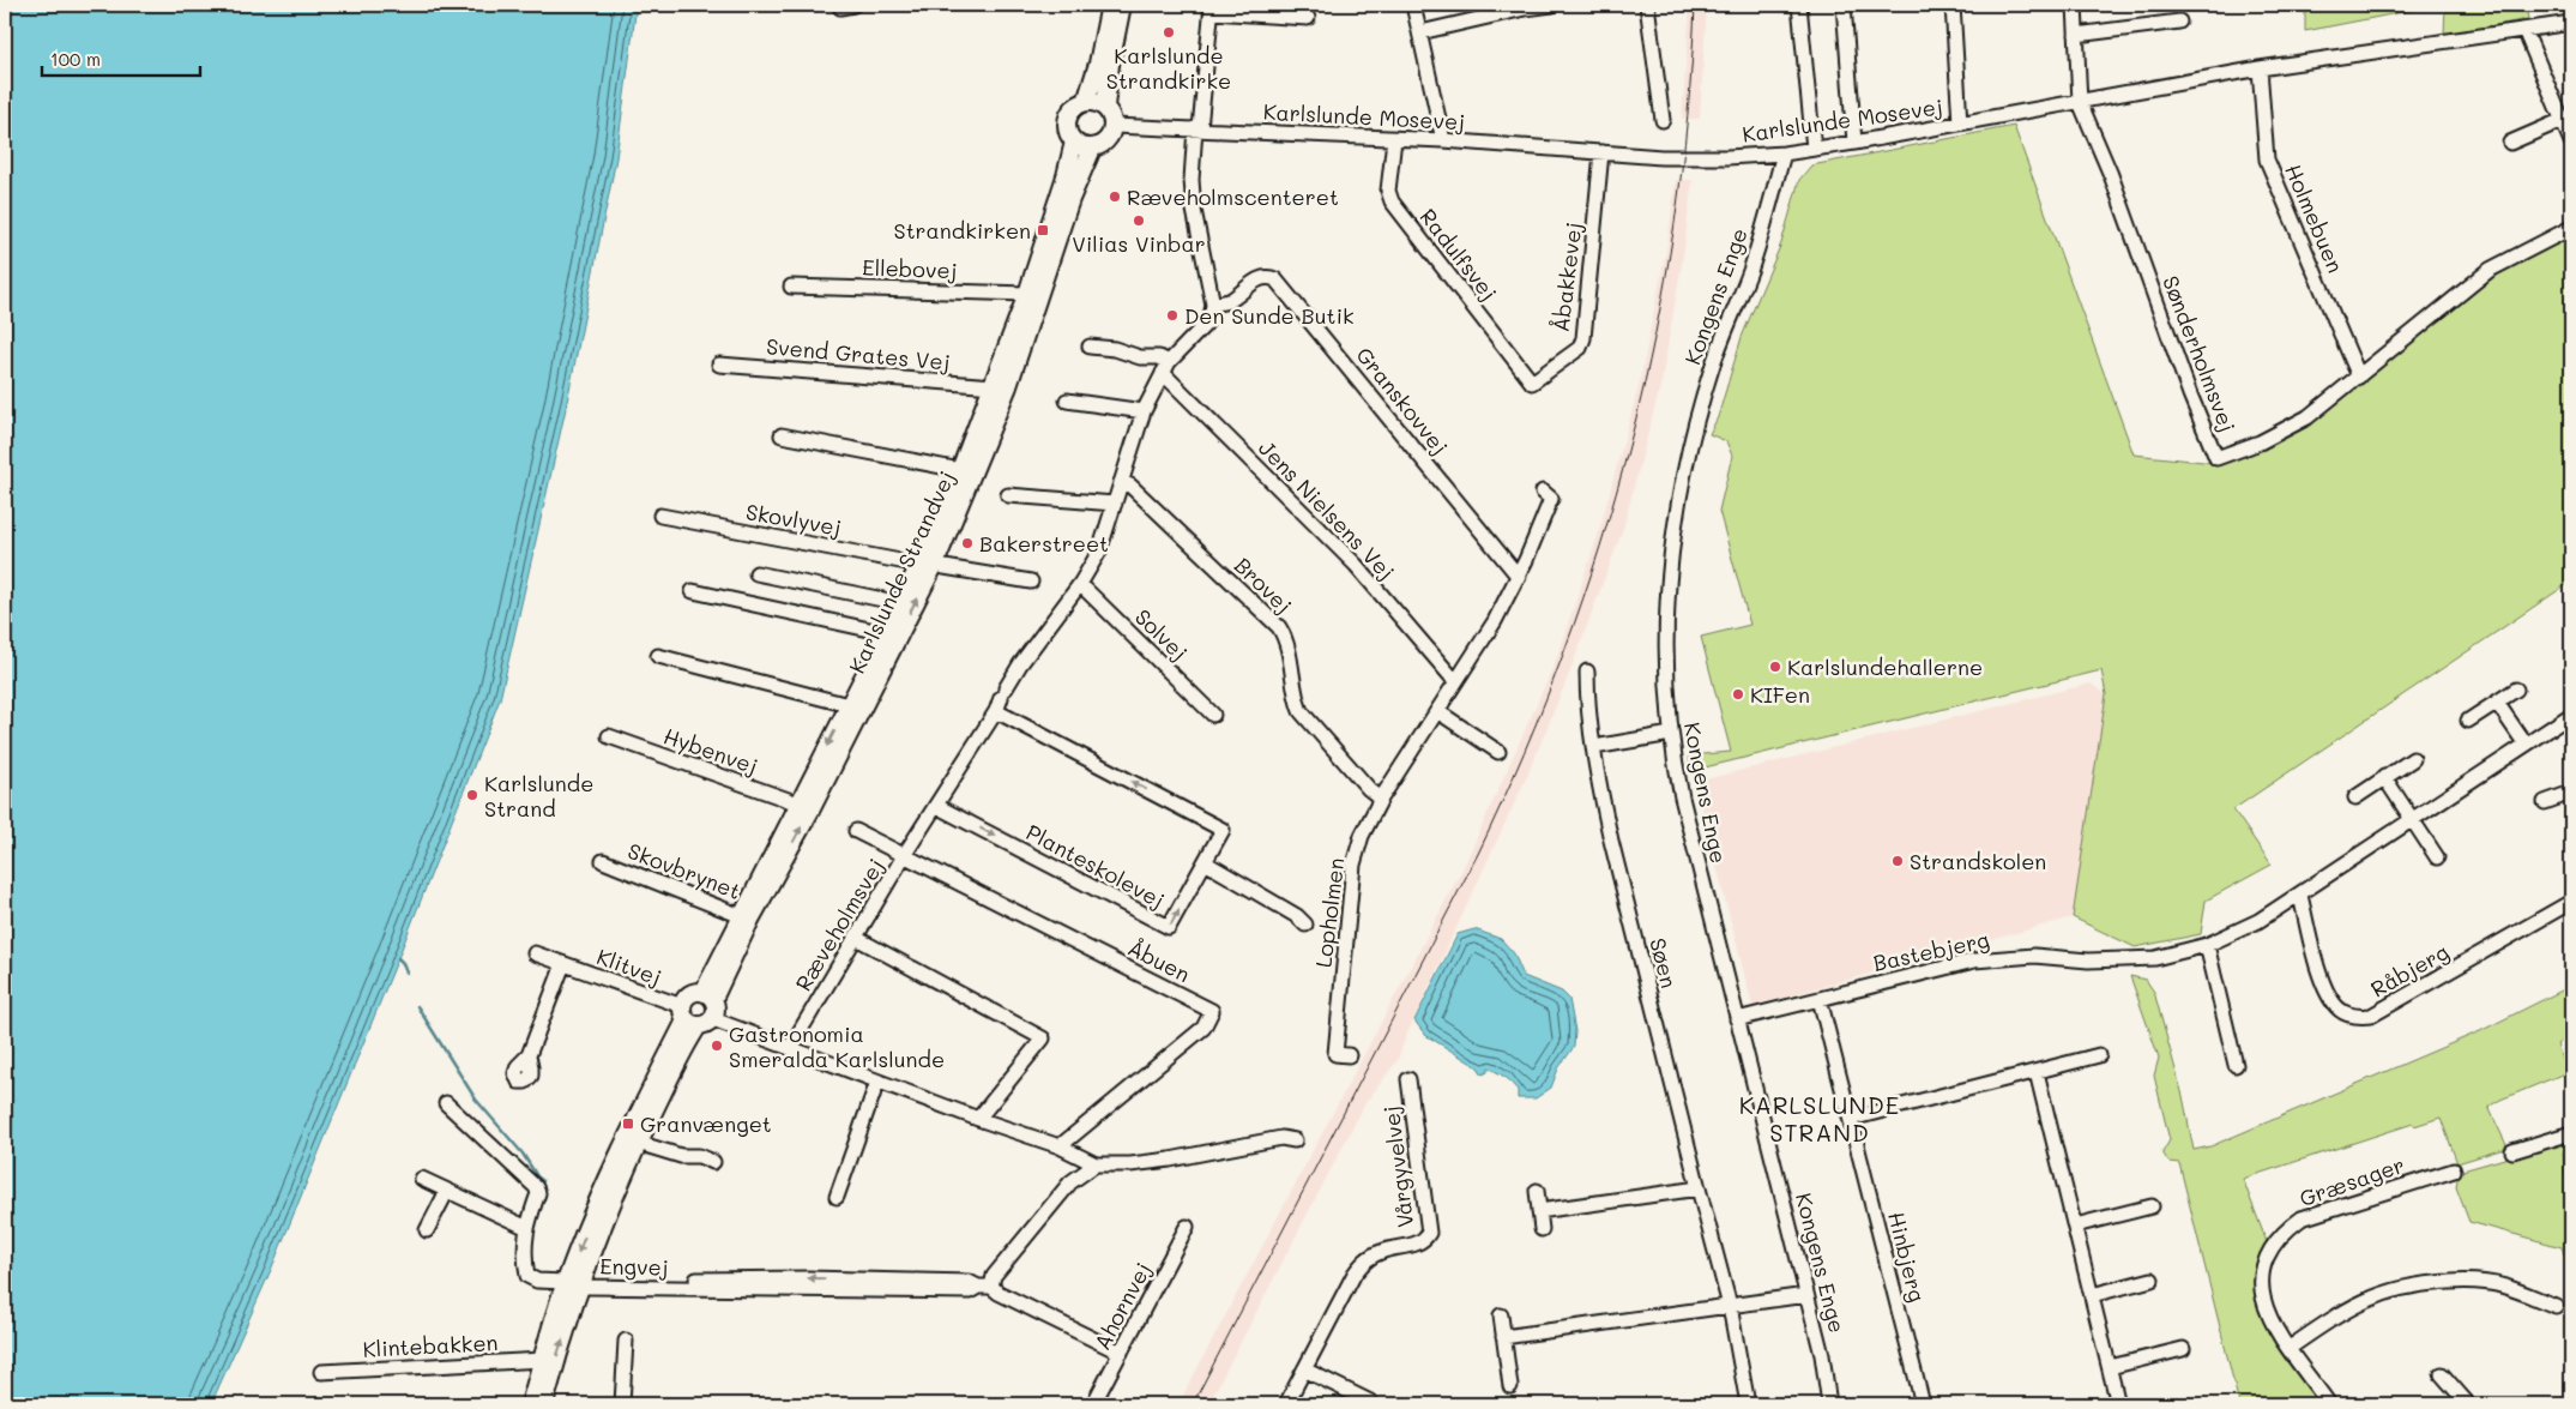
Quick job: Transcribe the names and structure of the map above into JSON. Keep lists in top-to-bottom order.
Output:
{
  "streets": {
    "main road": ["Karlslunde Strandvej"],
    "street": [
      "Karlslunde Mosevej",
      "Holmebuen",
      "Radulfsvej",
      "Ellebovej",
      "Åbakkevej",
      "Kongens Enge",
      "Svend Grates Vej",
      "Sønderholmsvej",
      "Granskovvej",
      "Jens Nielsens Vej",
      "Skovlyvej",
      "Brovej",
      "Solvej",
      "Hybenvej",
      "Planteskolevej",
      "Skovbrynet",
      "Lopholmen",
      "Ræveholmsvej",
      "Bastebjerg",
      "Åbuen",
      "Søen",
      "Klitvej",
      "Råbjerg",
      "Vårgyvelvej",
      "Græsager",
      "Hinbjerg",
      "Engvej",
      "Ahornvej",
      "Klintebakken"
    ]
  },
  "crossings": [
    ["Karlslunde Mosevej", "Holmebuen"],
    ["Karlslunde Mosevej", "Radulfsvej"],
    ["Karlslunde Mosevej", "Åbakkevej"],
    ["Karlslunde Mosevej", "Kongens Enge"],
    ["Karlslunde Mosevej", "Sønderholmsvej"],
    ["Karlslunde Mosevej", "Karlslunde Strandvej"],
    ["Holmebuen", "Sønderholmsvej"],
    ["Radulfsvej", "Åbakkevej"],
    ["Ellebovej", "Karlslunde Strandvej"],
    ["Kongens Enge", "Bastebjerg"],
    ["Svend Grates Vej", "Karlslunde Strandvej"],
    ["Granskovvej", "Lopholmen"],
    ["Granskovvej", "Ræveholmsvej"],
    ["Jens Nielsens Vej", "Lopholmen"],
    ["Jens Nielsens Vej", "Ræveholmsvej"],
    ["Skovlyvej", "Karlslunde Strandvej"],
    ["Karlslunde Strandvej", "Hybenvej"],
    ["Karlslunde Strandvej", "Skovbrynet"],
    ["Brovej", "Lopholmen"],
    ["Brovej", "Ræveholmsvej"],
    ["Solvej", "Ræveholmsvej"],
    ["Planteskolevej", "Ræveholmsvej"],
    ["Ræveholmsvej", "Åbuen"],
    ["Ræveholmsvej", "Klitvej"],
    ["Bastebjerg", "Råbjerg"],
    ["Bastebjerg", "Hinbjerg"],
    ["Åbuen", "Klitvej"]
  ],
  "districts": ["KARLSLUNDE STRAND"],
  "places": {
    "other": [
      "Karlslunde Strandkirke",
      "Ræveholmscenteret",
      "Vilias Vinbar",
      "Den Sunde Butik",
      "Bakerstreet",
      "Karlslundehallerne",
      "KIFen",
      "Karlslunde Strand",
      "Strandskolen",
      "Gastronomia Smeralda Karlslunde"
    ],
    "transit": ["Strandkirken", "Granvænget"]
  },
  "scale_bar": "100 m"
}
